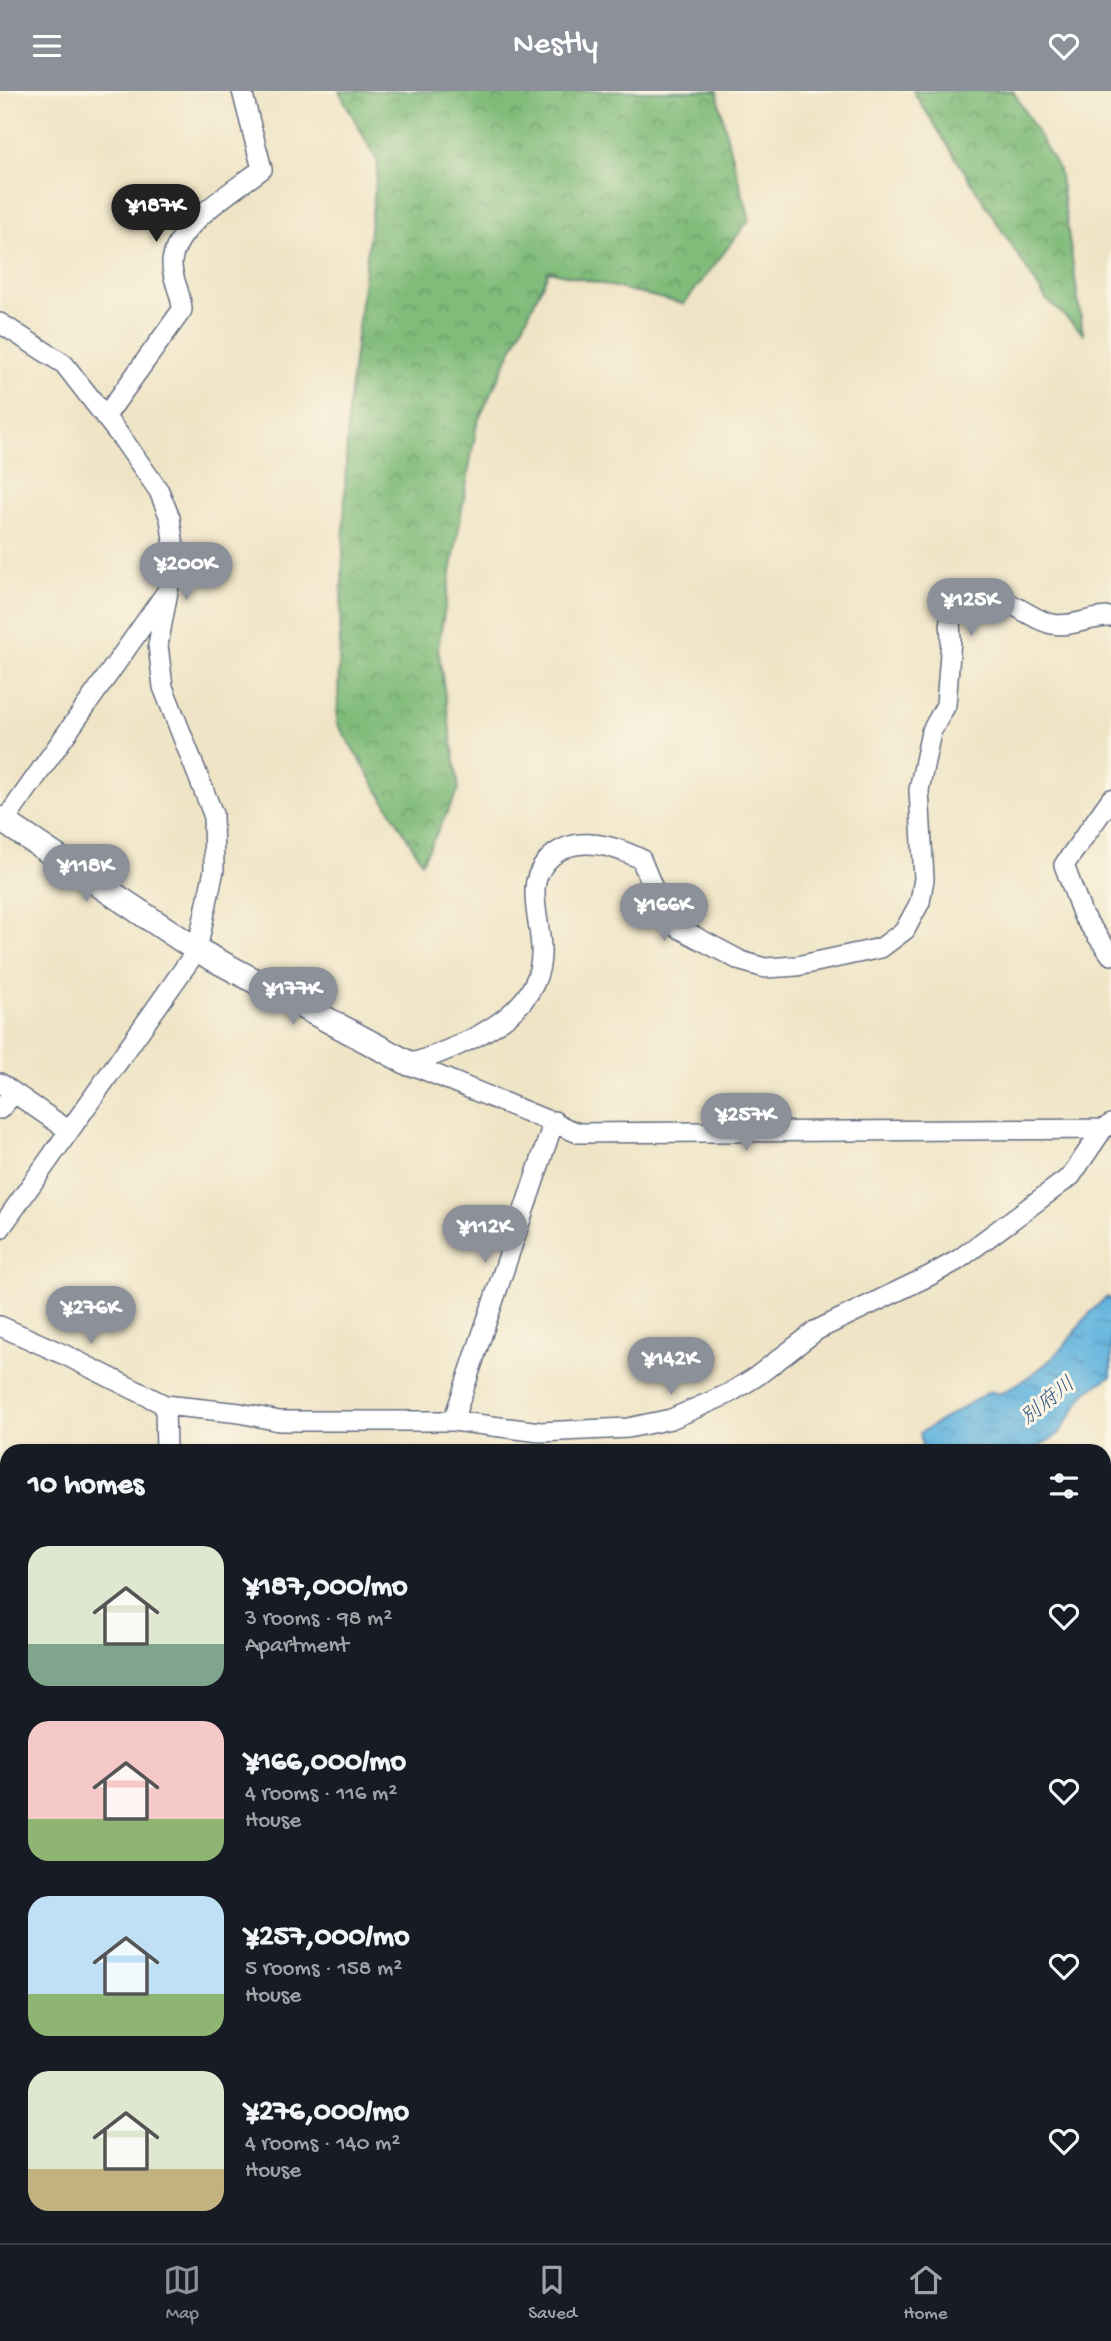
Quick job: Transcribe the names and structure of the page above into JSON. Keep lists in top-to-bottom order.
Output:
{
  "water": ["別府川"],
  "page": {
    "header": "Nestly",
    "price": [
      "¥187K",
      "¥200K",
      "¥125K",
      "¥118K",
      "¥166K",
      "¥177K",
      "¥257K",
      "¥112K",
      "¥276K",
      "¥142K"
    ],
    "heading": "10 homes",
    "list": [
      {
        "name": "¥187,000/mo",
        "note": "3 rooms · 98 m² · Apartment"
      },
      {
        "name": "¥166,000/mo",
        "note": "4 rooms · 116 m² · House"
      },
      {
        "name": "¥257,000/mo",
        "note": "5 rooms · 158 m² · House"
      },
      {
        "name": "¥276,000/mo",
        "note": "4 rooms · 140 m² · House"
      }
    ],
    "tabs": ["Map", "Saved", "Home"]
  }
}
